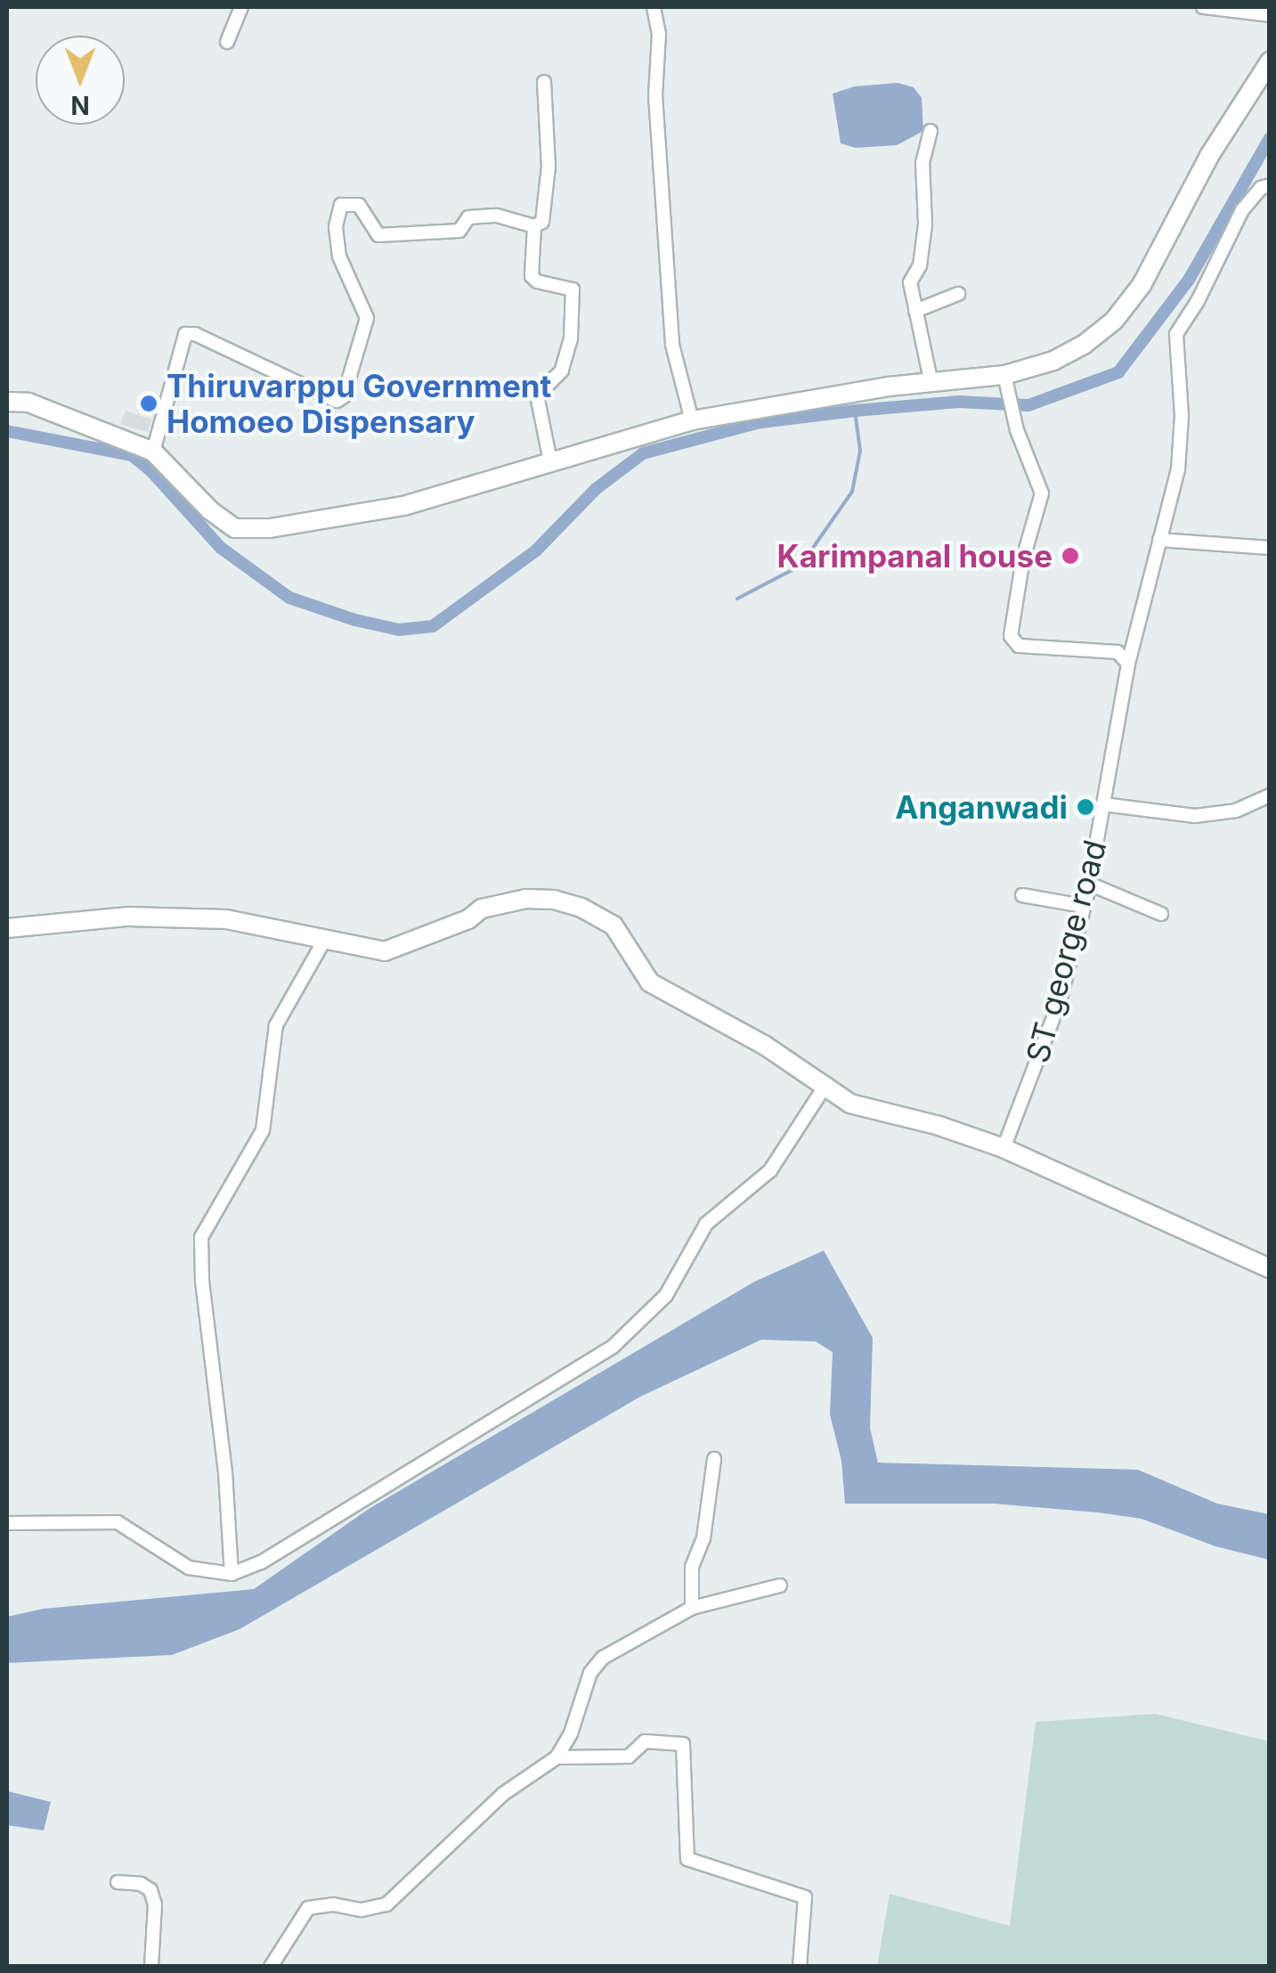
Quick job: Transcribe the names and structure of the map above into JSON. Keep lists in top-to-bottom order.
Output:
{
  "streets": {
    "street": ["ST george road"]
  },
  "places": ["Thiruvarppu Government Homoeo Dispensary", "Karimpanal house", "Anganwadi"],
  "north": "bottom"
}
